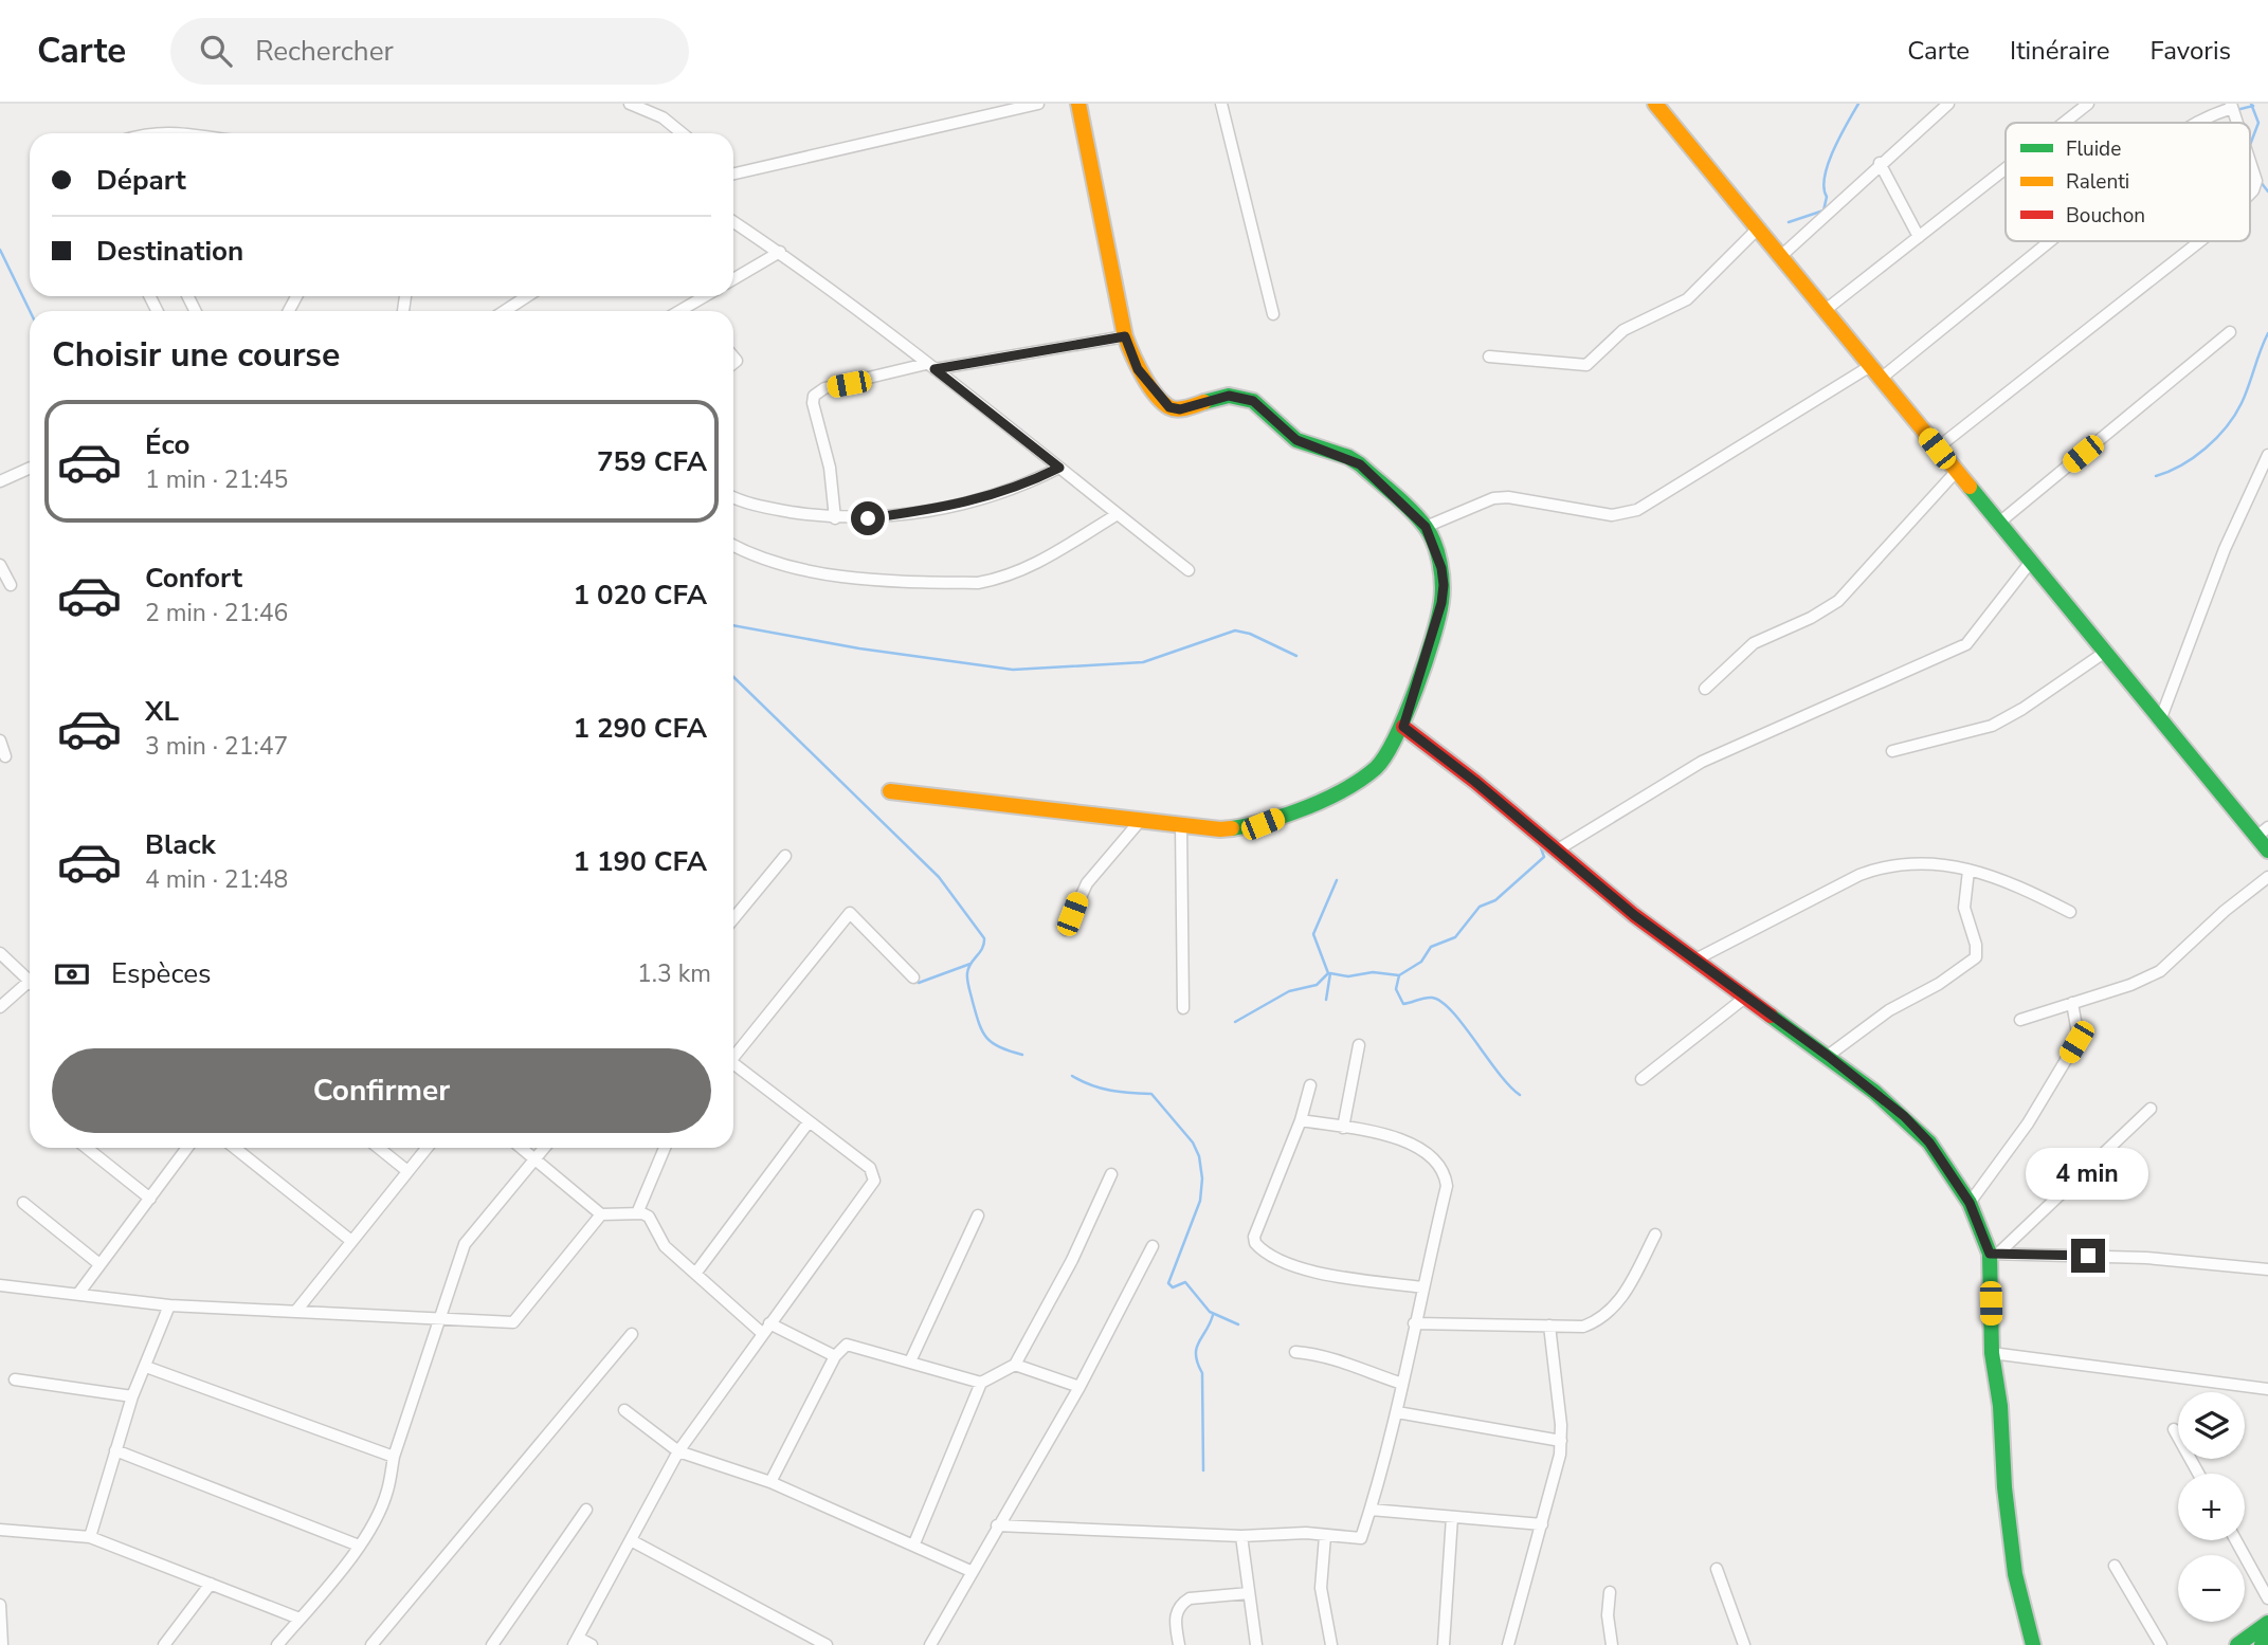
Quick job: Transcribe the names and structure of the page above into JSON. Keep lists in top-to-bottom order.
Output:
{
  "legend": ["Fluide", "Ralenti", "Bouchon"],
  "page": {
    "header": "Carte",
    "search": "Rechercher",
    "nav": ["Carte", "Itinéraire", "Favoris"],
    "banner": ["Départ", "Destination"],
    "heading": "Choisir une course",
    "list": [
      {
        "name": "Éco",
        "note": "1 min · 21:45",
        "value": "759 CFA"
      },
      {
        "name": "Confort",
        "note": "2 min · 21:46",
        "value": "1 020 CFA"
      },
      {
        "name": "XL",
        "note": "3 min · 21:47",
        "value": "1 290 CFA"
      },
      {
        "name": "Black",
        "note": "4 min · 21:48",
        "value": "1 190 CFA"
      }
    ],
    "pay": ["Espèces", "1.3 km"],
    "buttons": "Confirmer",
    "bubble": "4 min",
    "map_buttons": ["+", "−"]
  }
}
